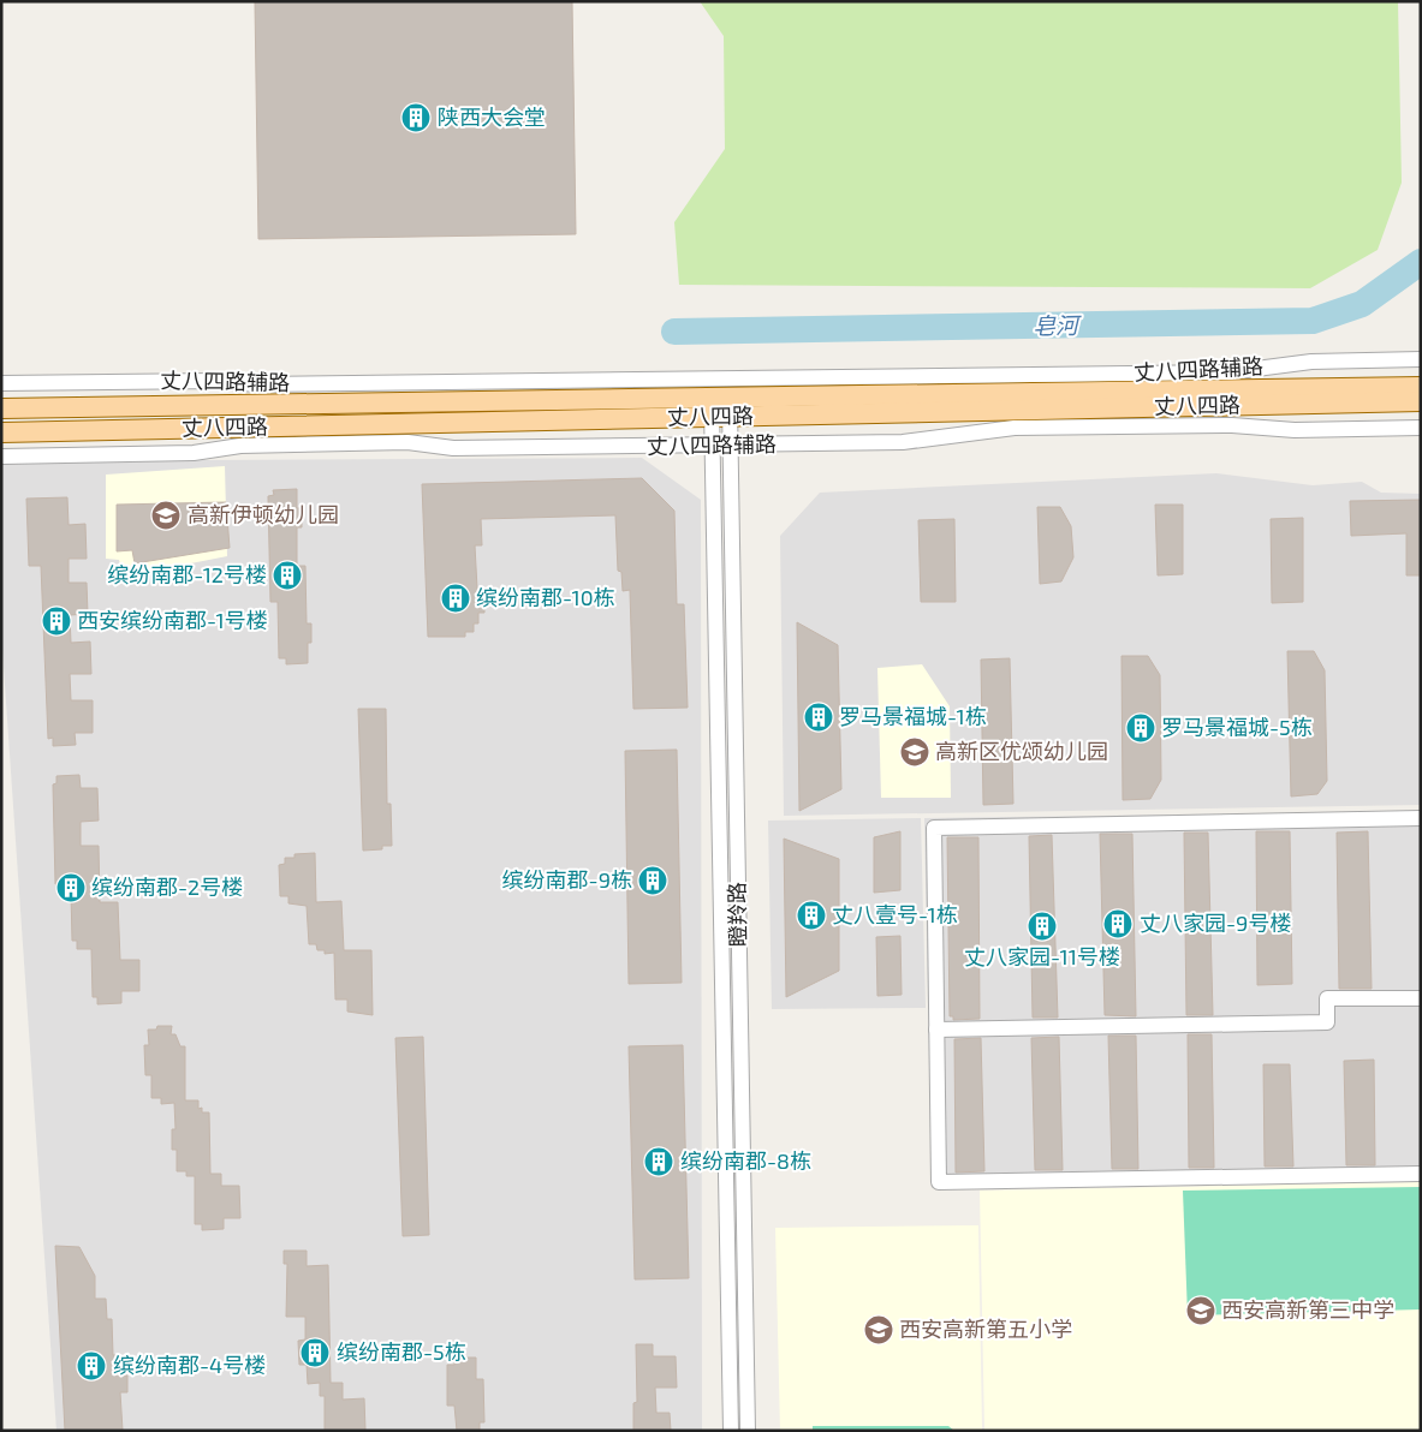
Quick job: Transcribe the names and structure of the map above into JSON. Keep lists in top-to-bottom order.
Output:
{
  "streets": {
    "main road": ["丈八四路"],
    "street": ["丈八四路辅路", "瞪羚路"]
  },
  "crossings": [
    ["丈八四路辅路", "瞪羚路"],
    ["丈八四路", "瞪羚路"]
  ],
  "water": ["皂河"],
  "places": {
    "building": [
      "陕西大会堂",
      "缤纷南郡-12号楼",
      "缤纷南郡-10栋",
      "西安缤纷南郡-1号楼",
      "罗马景福城-1栋",
      "罗马景福城-5栋",
      "缤纷南郡-9栋",
      "缤纷南郡-2号楼",
      "丈八壹号-1栋",
      "丈八家园-9号楼",
      "丈八家园-11号楼",
      "缤纷南郡-8栋",
      "缤纷南郡-5栋",
      "缤纷南郡-4号楼"
    ],
    "school or university": [
      "高新伊顿幼儿园",
      "高新区优颂幼儿园",
      "西安高新第三中学",
      "西安高新第五小学"
    ]
  }
}
